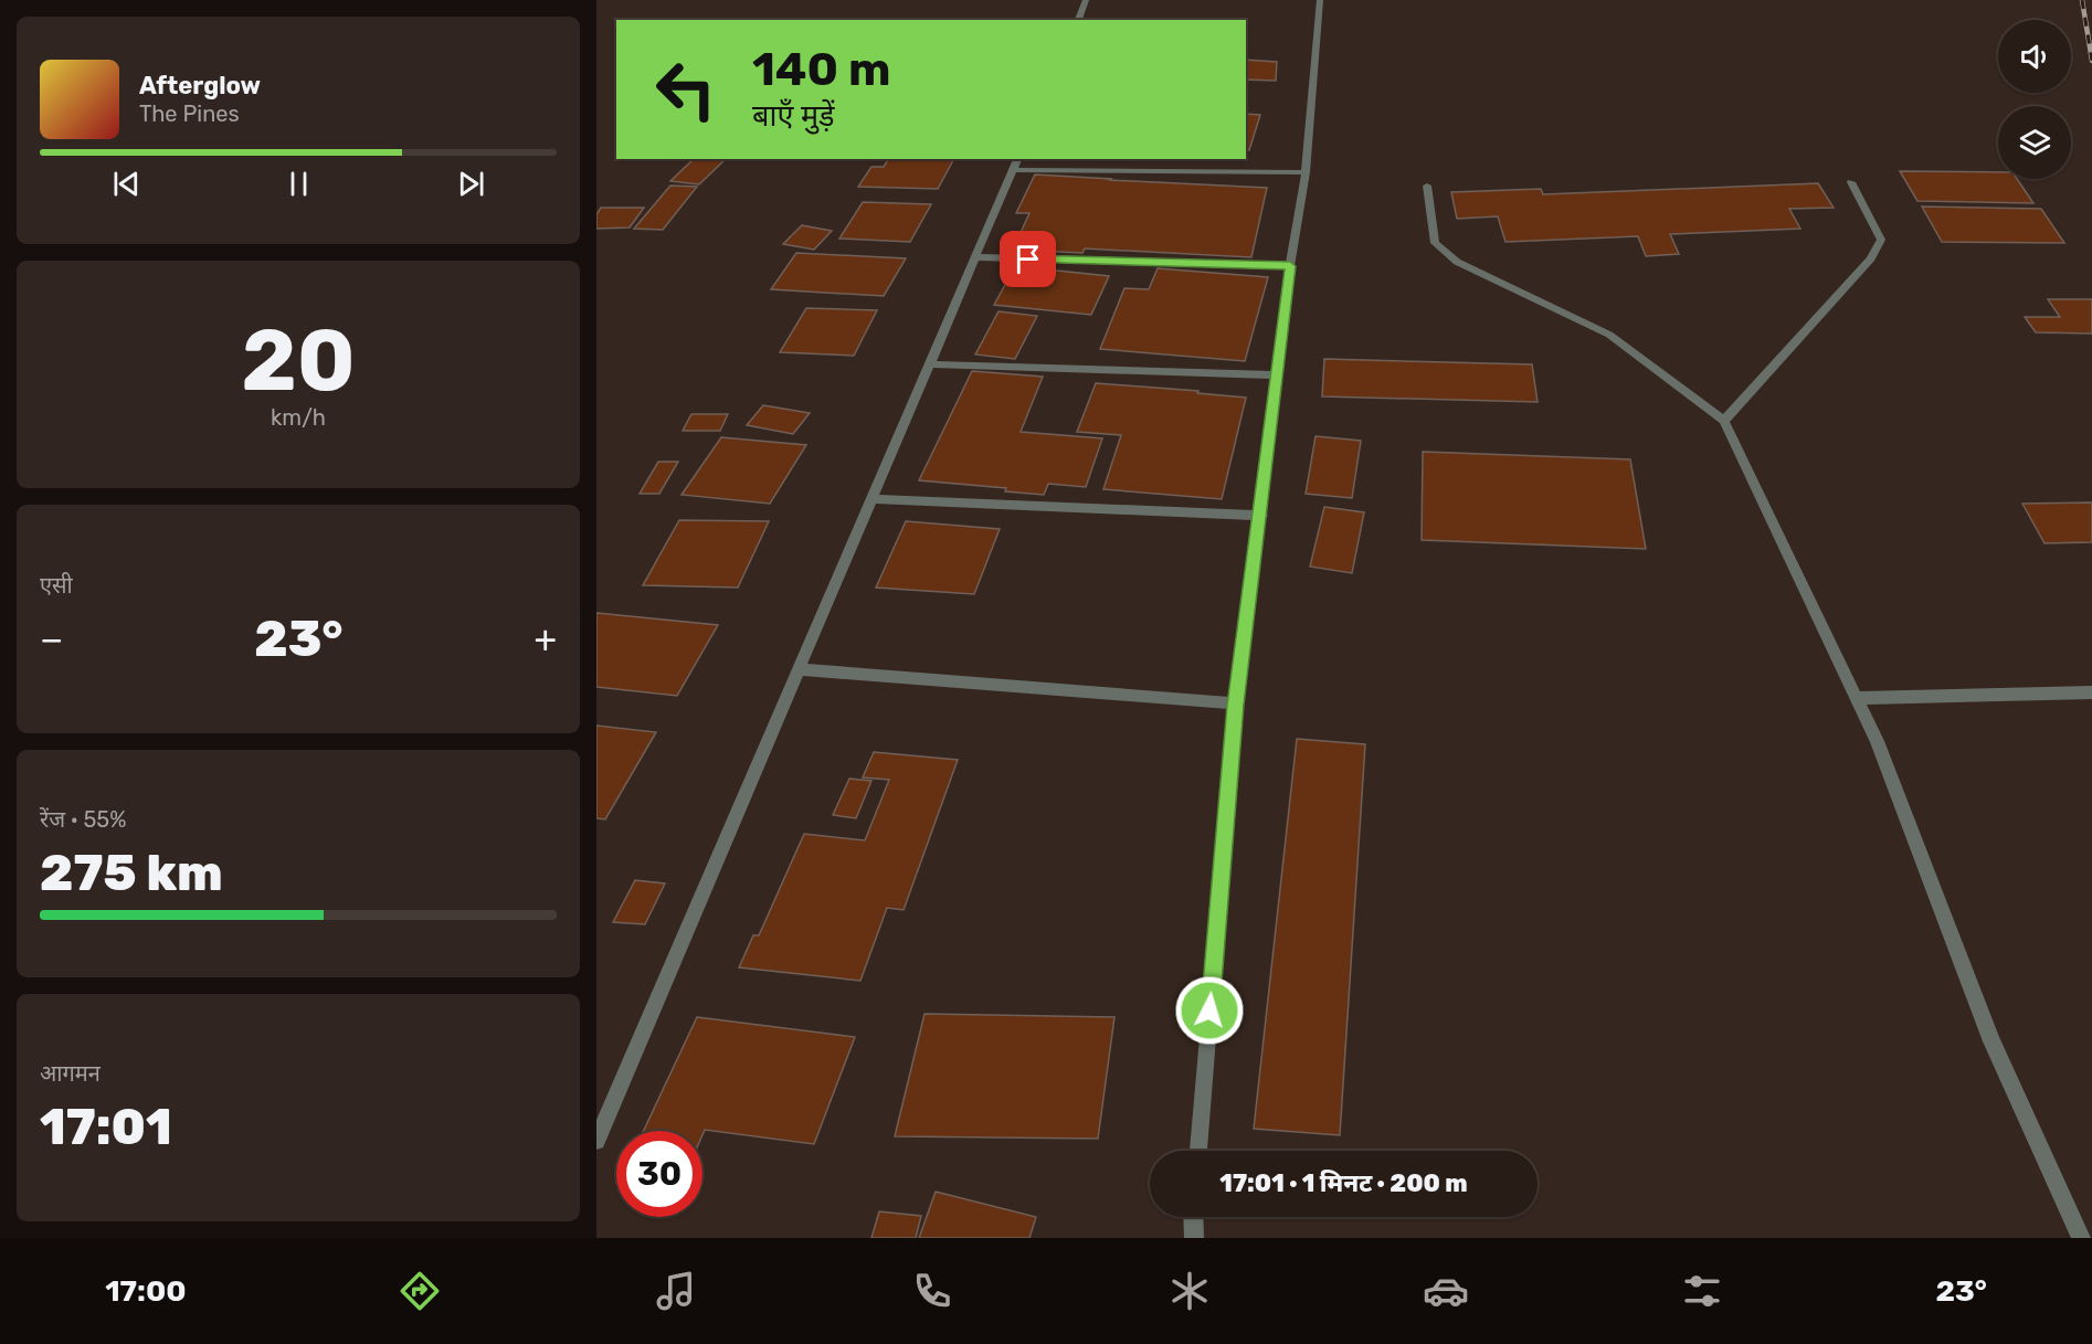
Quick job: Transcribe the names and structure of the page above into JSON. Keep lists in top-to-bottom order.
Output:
{
  "page": {
    "turn": ["140 m", "बाएँ मुड़ें"],
    "song": ["Afterglow", "The Pines"],
    "tile": [
      ["20", "km/h"],
      "एसी",
      ["रेंज · 55%", "275 km"],
      ["आगमन", "17:01"]
    ],
    "heat": ["−", "23°", "+"],
    "limit": "30",
    "trip": "17:01 · 1 मिनट · 200 m",
    "tabs": ["17:00", "23°"]
  }
}
